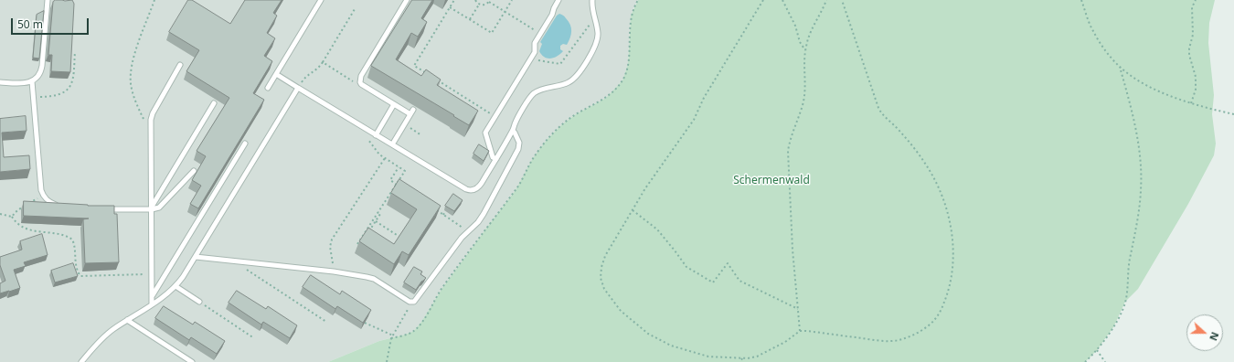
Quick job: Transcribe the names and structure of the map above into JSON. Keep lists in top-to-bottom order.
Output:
{
  "parks": ["Schermenwald"],
  "scale_bar": "50 m",
  "north": "right"
}
